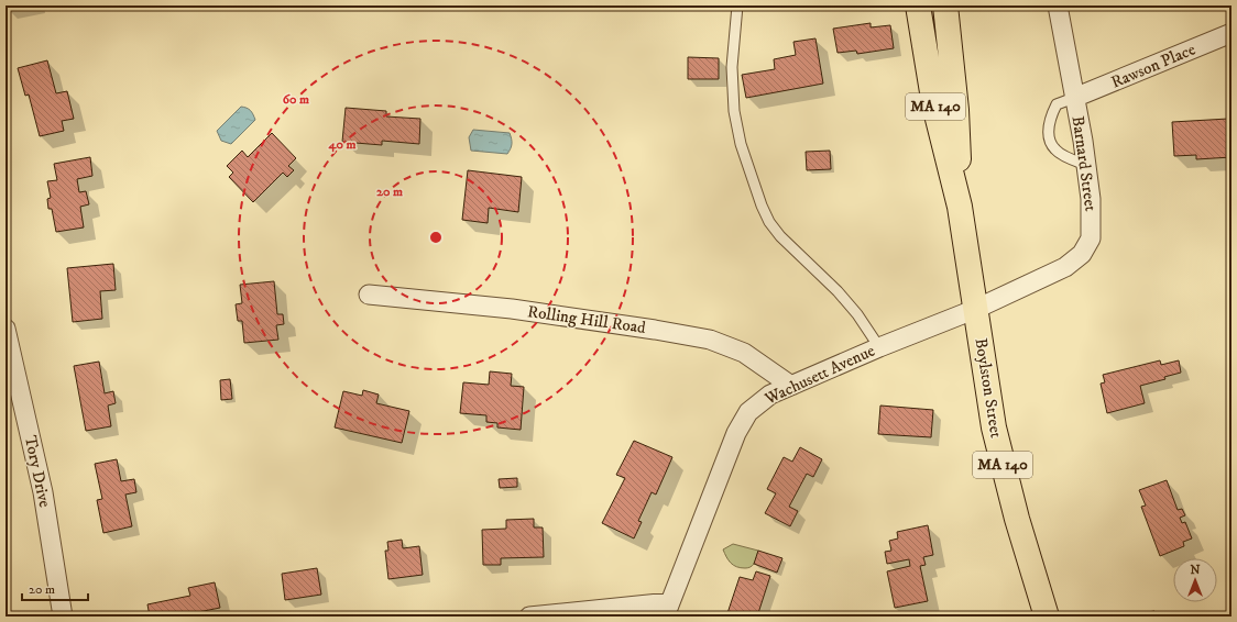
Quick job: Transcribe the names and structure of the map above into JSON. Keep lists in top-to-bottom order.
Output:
{
  "streets": {
    "main road": ["MA 140", "Boylston Street"],
    "street": [
      "Rawson Place",
      "Barnard Street",
      "Rolling Hill Road",
      "Wachusett Avenue",
      "Tory Drive"
    ]
  },
  "crossings": [
    ["Rawson Place", "Barnard Street"],
    ["Barnard Street", "Wachusett Avenue"],
    ["Barnard Street", "Boylston Street"],
    ["Rolling Hill Road", "Wachusett Avenue"],
    ["Wachusett Avenue", "Boylston Street"]
  ],
  "scale_bar": "20 m",
  "north": "top",
  "rings": ["60 m", "40 m", "20 m"]
}
